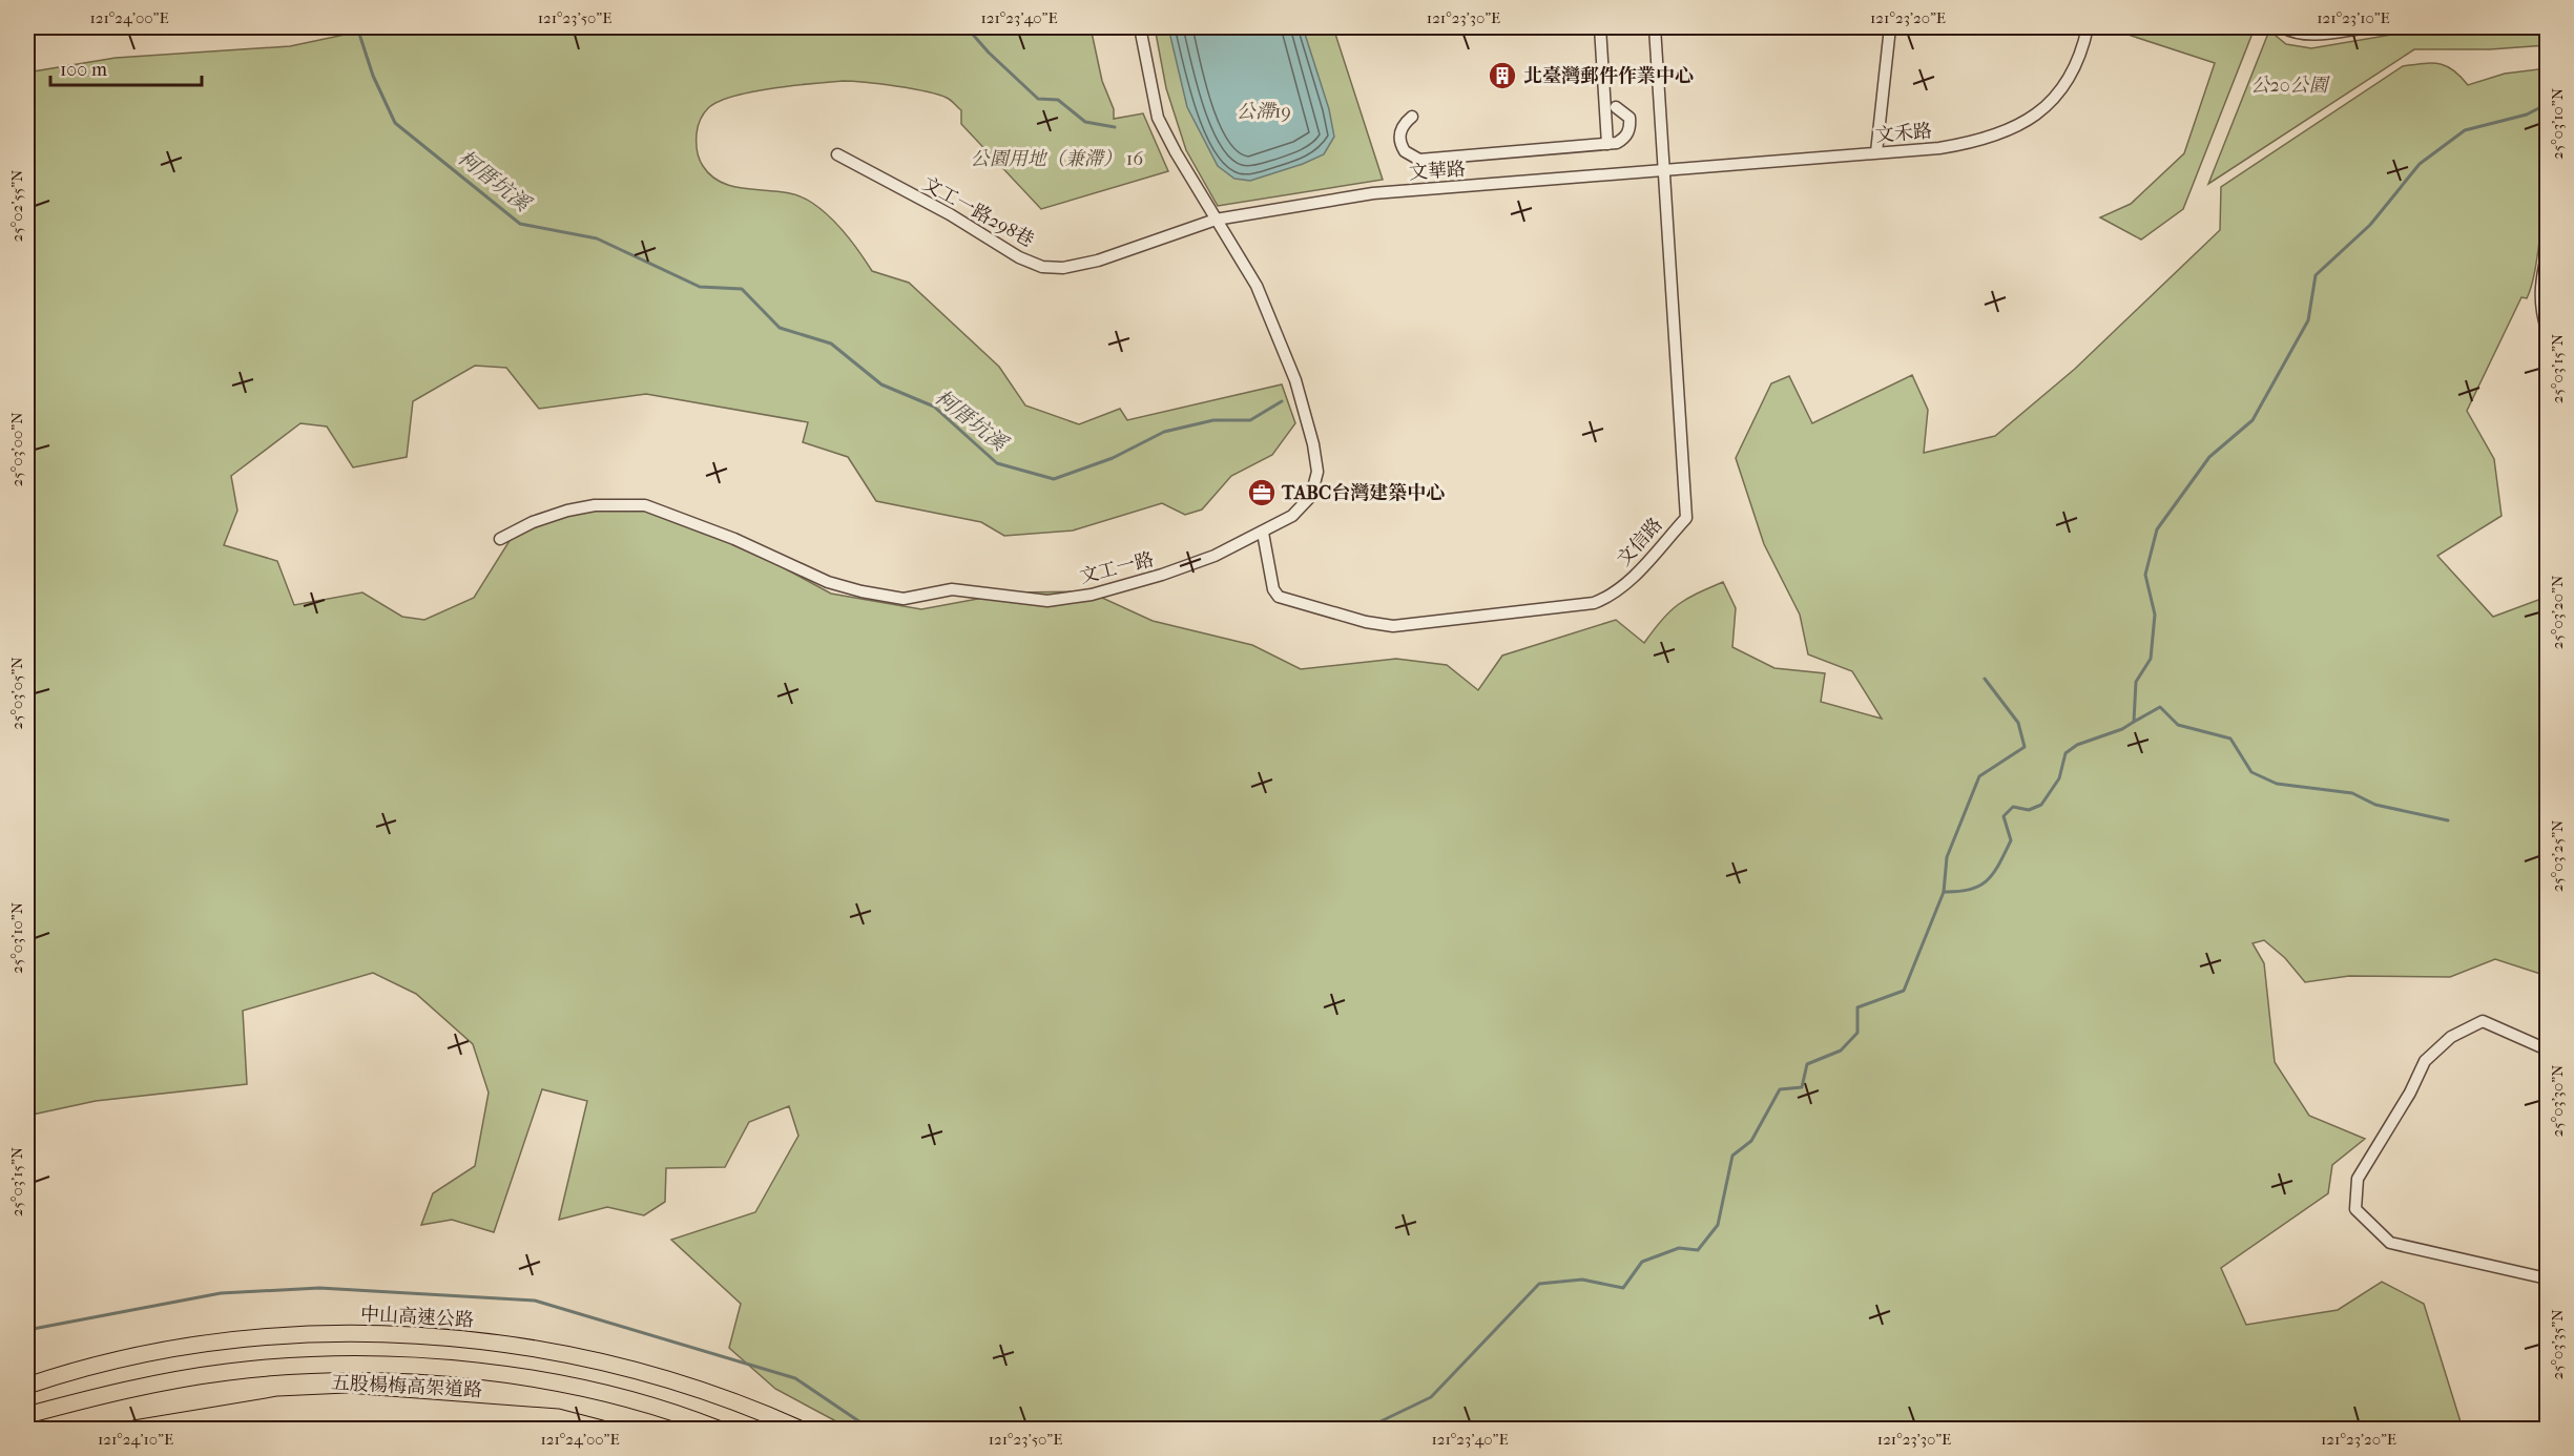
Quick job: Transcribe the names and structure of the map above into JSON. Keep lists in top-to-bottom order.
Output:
{
  "streets": {
    "highway": ["中山高速公路", "五股楊梅高架道路"],
    "street": [
      "文禾路",
      "文華路",
      "文工一路298巷",
      "文信路",
      "文工一路"
    ]
  },
  "crossings": [
    ["文禾路", "文華路"],
    ["文禾路", "文信路"],
    ["文華路", "文工一路298巷"],
    ["文華路", "文信路"],
    ["文華路", "文工一路"],
    ["文工一路298巷", "文工一路"],
    ["文信路", "文工一路"]
  ],
  "water": ["柯厝坑溪"],
  "parks": ["公20公園", "公滯19", "公園用地（兼滯） 16"],
  "places": {
    "building": ["北臺灣郵件作業中心"],
    "office": ["TABC台灣建築中心"]
  },
  "scale_bar": "100 m",
  "coordinates": [
    "121°24'00\"E",
    "121°23'50\"E",
    "121°23'40\"E",
    "121°23'30\"E",
    "121°23'20\"E",
    "121°23'10\"E",
    "25°03'10\"N",
    "25°02'55\"N",
    "25°03'15\"N",
    "25°03'00\"N",
    "25°03'20\"N",
    "25°03'05\"N",
    "25°03'25\"N",
    "25°03'30\"N",
    "25°03'35\"N",
    "121°24'10\"E"
  ]
}
